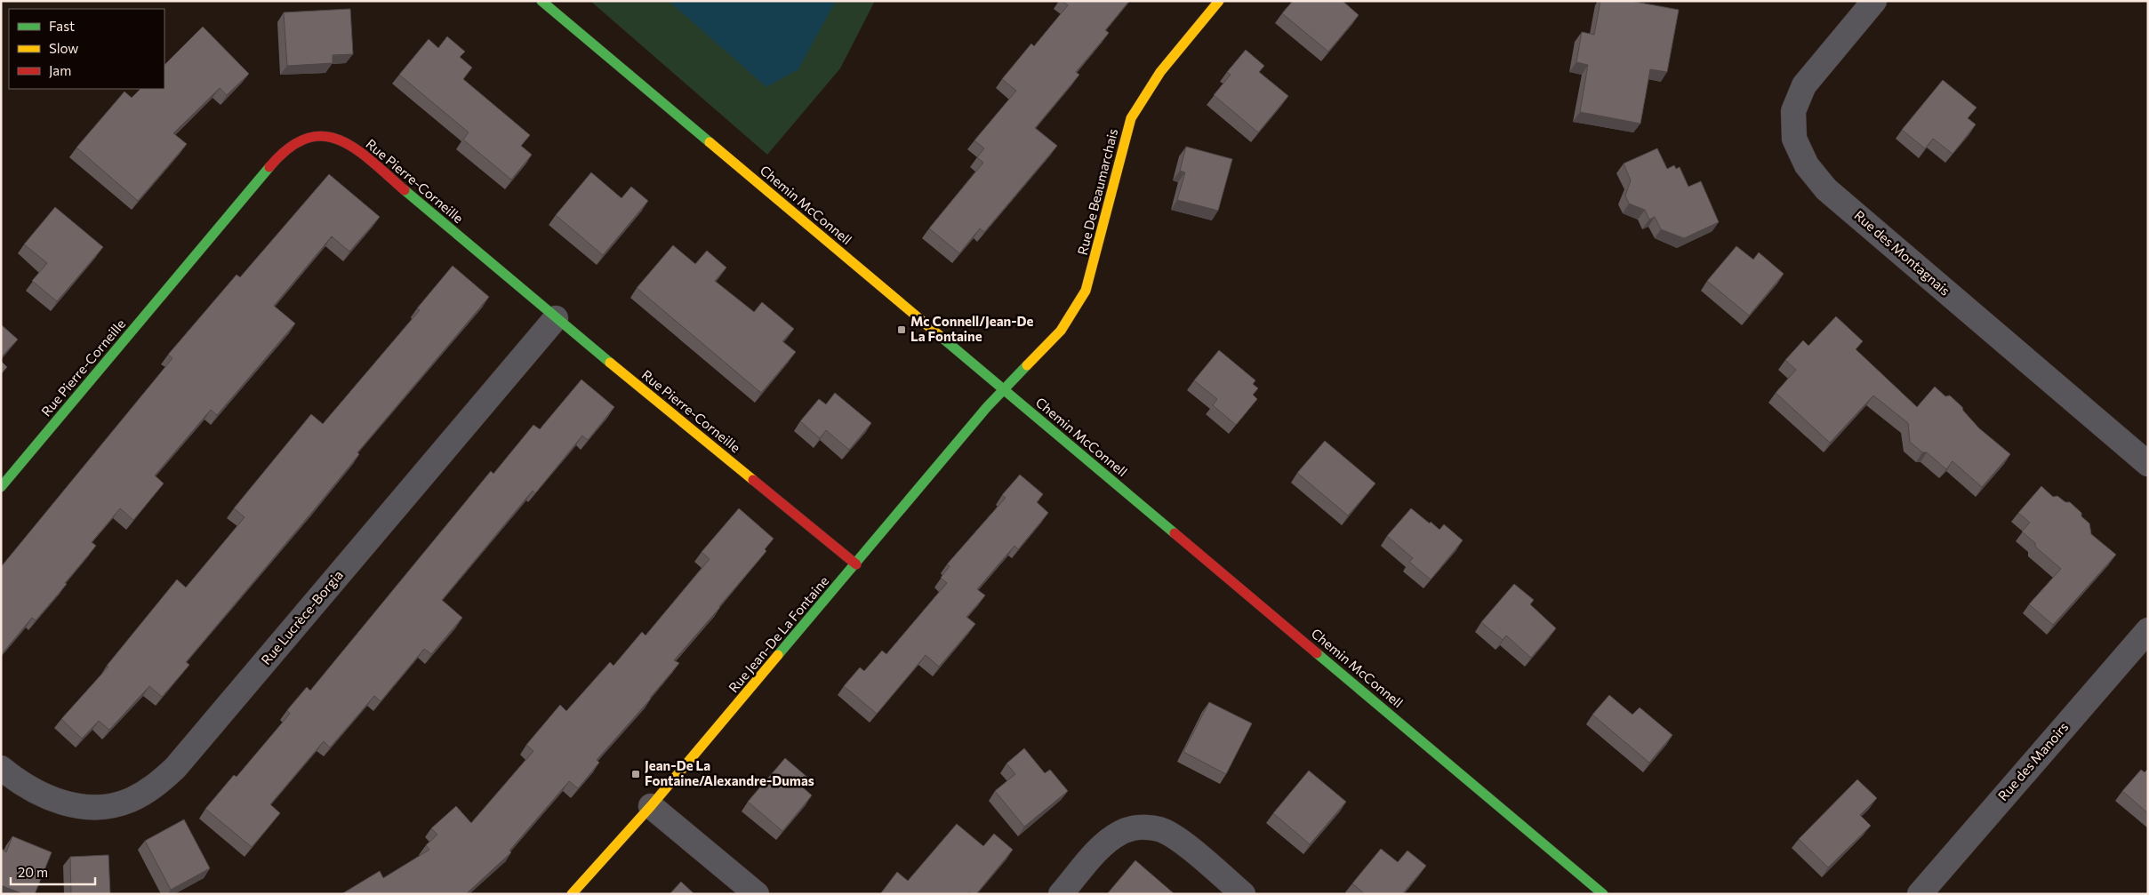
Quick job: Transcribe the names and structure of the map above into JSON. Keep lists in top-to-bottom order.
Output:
{
  "streets": {
    "street": [
      "Rue Pierre-Corneille",
      "Rue De Beaumarchais",
      "Chemin McConnell",
      "Rue des Montagnais",
      "Rue Lucrèce-Borgia",
      "Rue Jean-De La Fontaine",
      "Rue des Manoirs"
    ]
  },
  "crossings": [
    ["Rue Pierre-Corneille", "Rue Lucrèce-Borgia"],
    ["Rue Pierre-Corneille", "Rue Jean-De La Fontaine"],
    ["Rue De Beaumarchais", "Chemin McConnell"],
    ["Rue De Beaumarchais", "Rue Jean-De La Fontaine"],
    ["Chemin McConnell", "Rue Jean-De La Fontaine"]
  ],
  "places": {
    "transit": ["Mc Connell/Jean-De La Fontaine", "Jean-De La Fontaine/Alexandre-Dumas"]
  },
  "legend": ["Fast", "Slow", "Jam"],
  "scale_bar": "20 m"
}
